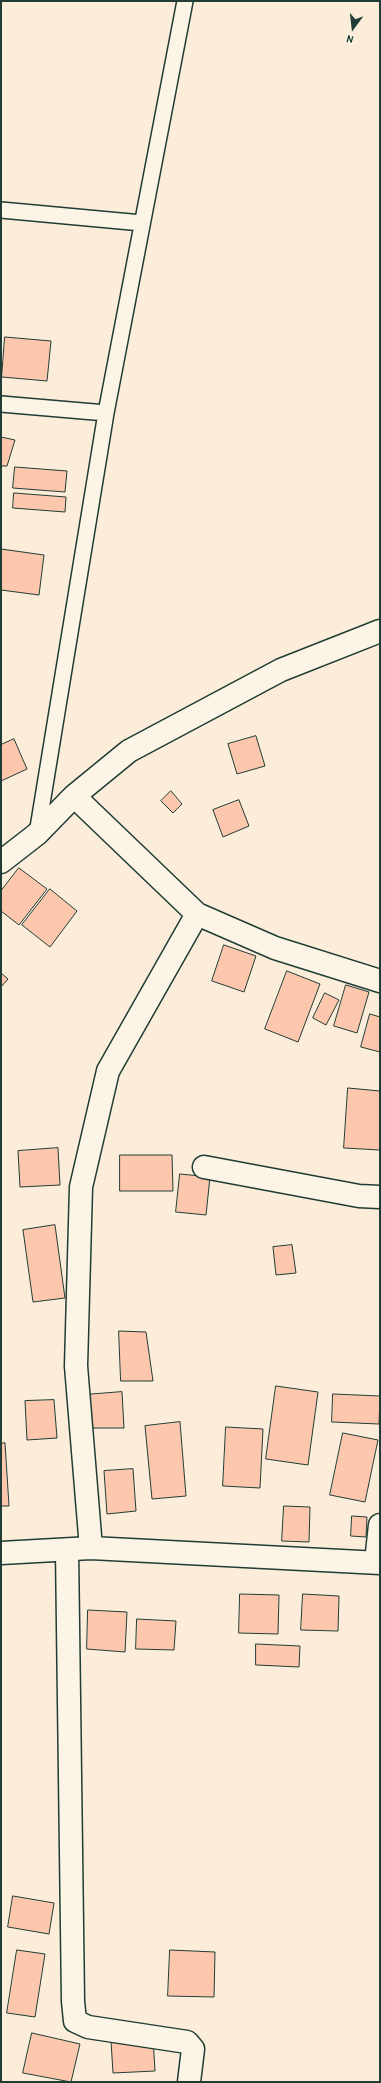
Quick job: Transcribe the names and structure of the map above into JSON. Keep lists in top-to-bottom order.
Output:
{
  "north": "bottom"
}
